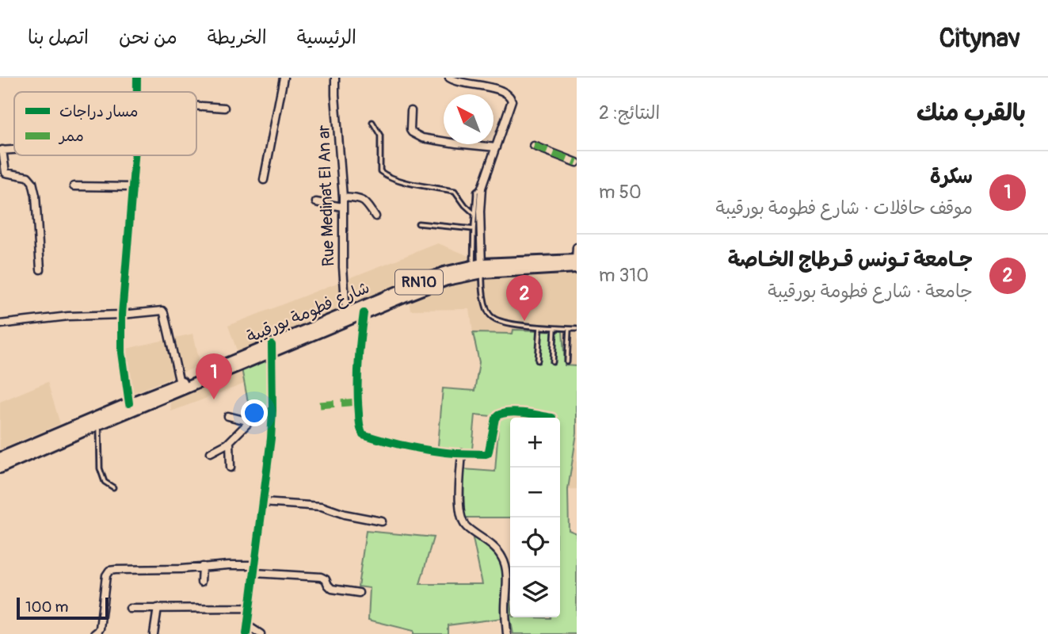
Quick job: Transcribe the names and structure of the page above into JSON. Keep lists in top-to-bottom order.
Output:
{
  "streets": {
    "main road": ["RN10", "شارع فطومة بورقيبة"],
    "street": ["Rue Medinat El An ar"]
  },
  "crossings": [
    ["Rue Medinat El An ar", "شارع فطومة بورقيبة"]
  ],
  "legend": ["مسار دراجات", "ممر"],
  "scale_bar": "100 m",
  "north": "top left",
  "page": {
    "header": "Citynav",
    "nav": [
      "الرئيسية",
      "الخريطة",
      "من نحن",
      "اتصل بنا"
    ],
    "heading": ["بالقرب منك", "النتائج: 2"],
    "list": [
      {
        "mark": "1",
        "name": "سكرة",
        "note": "موقف حافلات · شارع فطومة بورقيبة",
        "value": "50 m"
      },
      {
        "mark": "2",
        "name": "جـامعة تـونس قـرطاج الخـاصة",
        "note": "جامعة · شارع فطومة بورقيبة",
        "value": "310 m"
      }
    ],
    "pins": ["2", "1"],
    "map_buttons": ["+", "−"],
    "scale": "100 m"
  }
}
